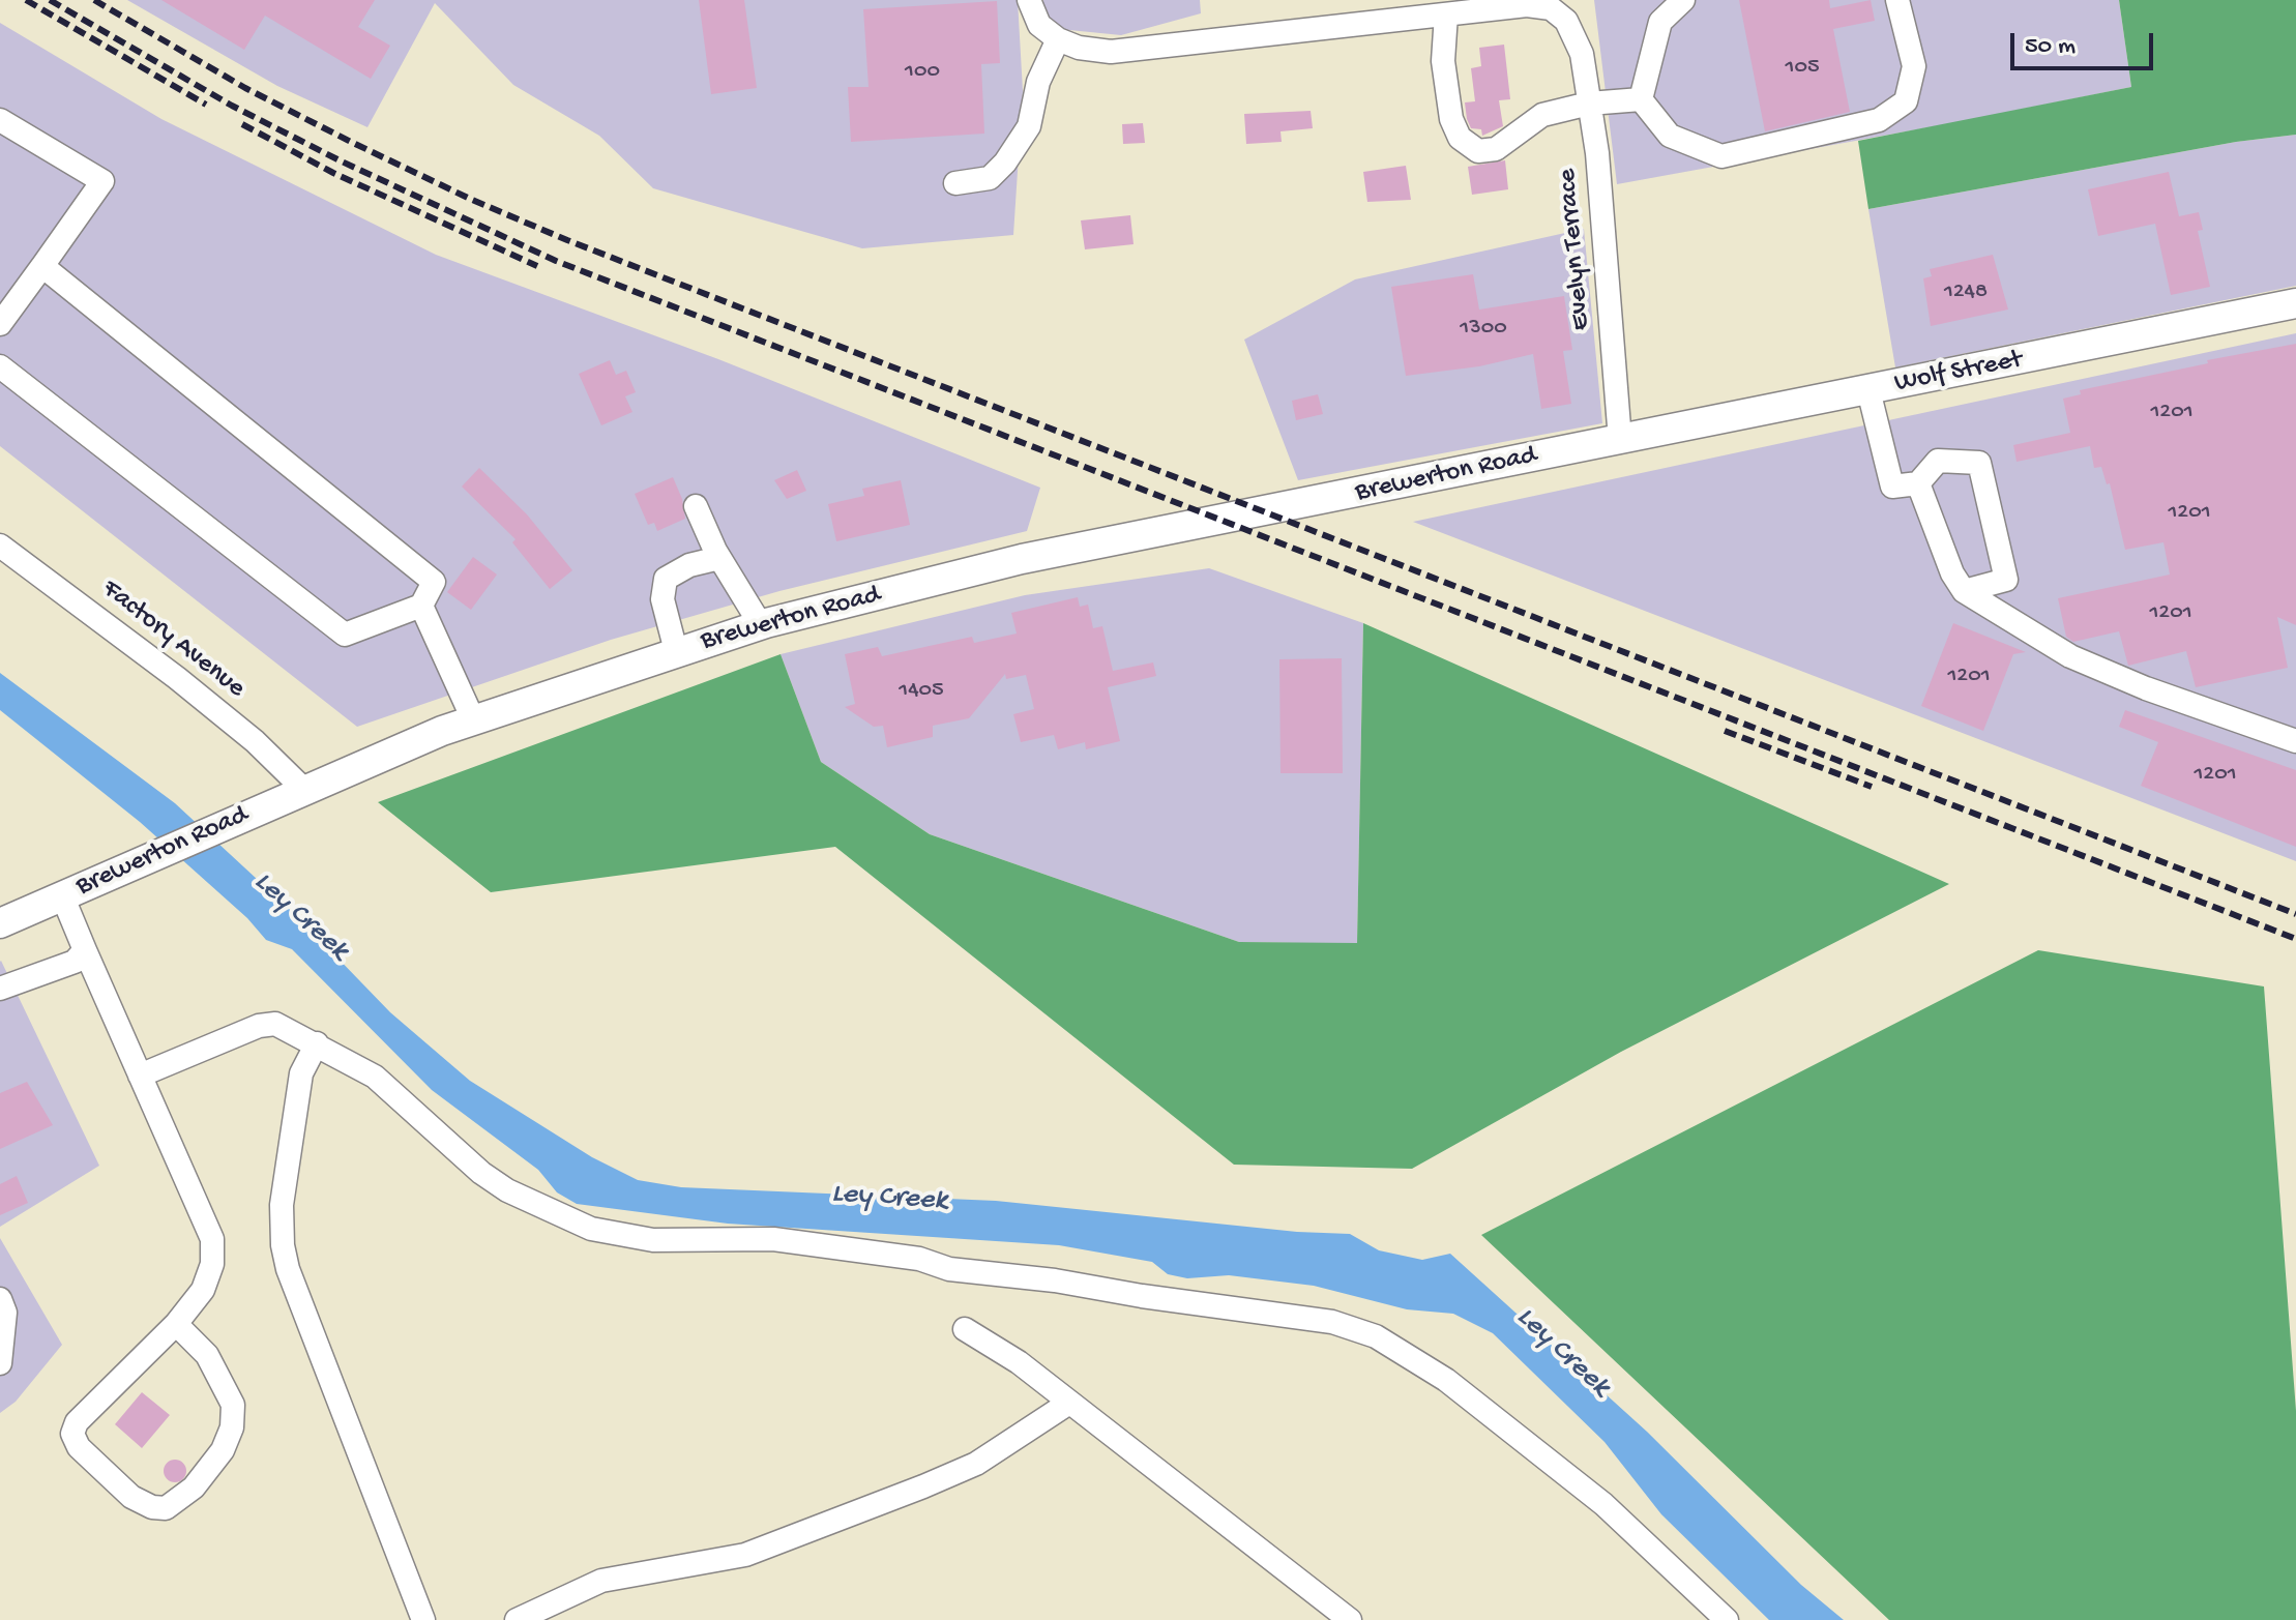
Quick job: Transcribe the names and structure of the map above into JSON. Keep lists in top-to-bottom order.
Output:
{
  "streets": {
    "main road": ["Wolf Street", "Brewerton Road"],
    "street": ["Evelyn Terrace", "Factory Avenue"]
  },
  "crossings": [
    ["Evelyn Terrace", "Wolf Street"],
    ["Evelyn Terrace", "Brewerton Road"],
    ["Wolf Street", "Brewerton Road"],
    ["Brewerton Road", "Factory Avenue"]
  ],
  "water": ["Ley Creek"],
  "house_numbers": [
    "105",
    "100",
    "1248",
    "1300",
    "1201",
    "1201",
    "1201",
    "1201",
    "1405",
    "1201"
  ],
  "scale_bar": "50 m"
}
